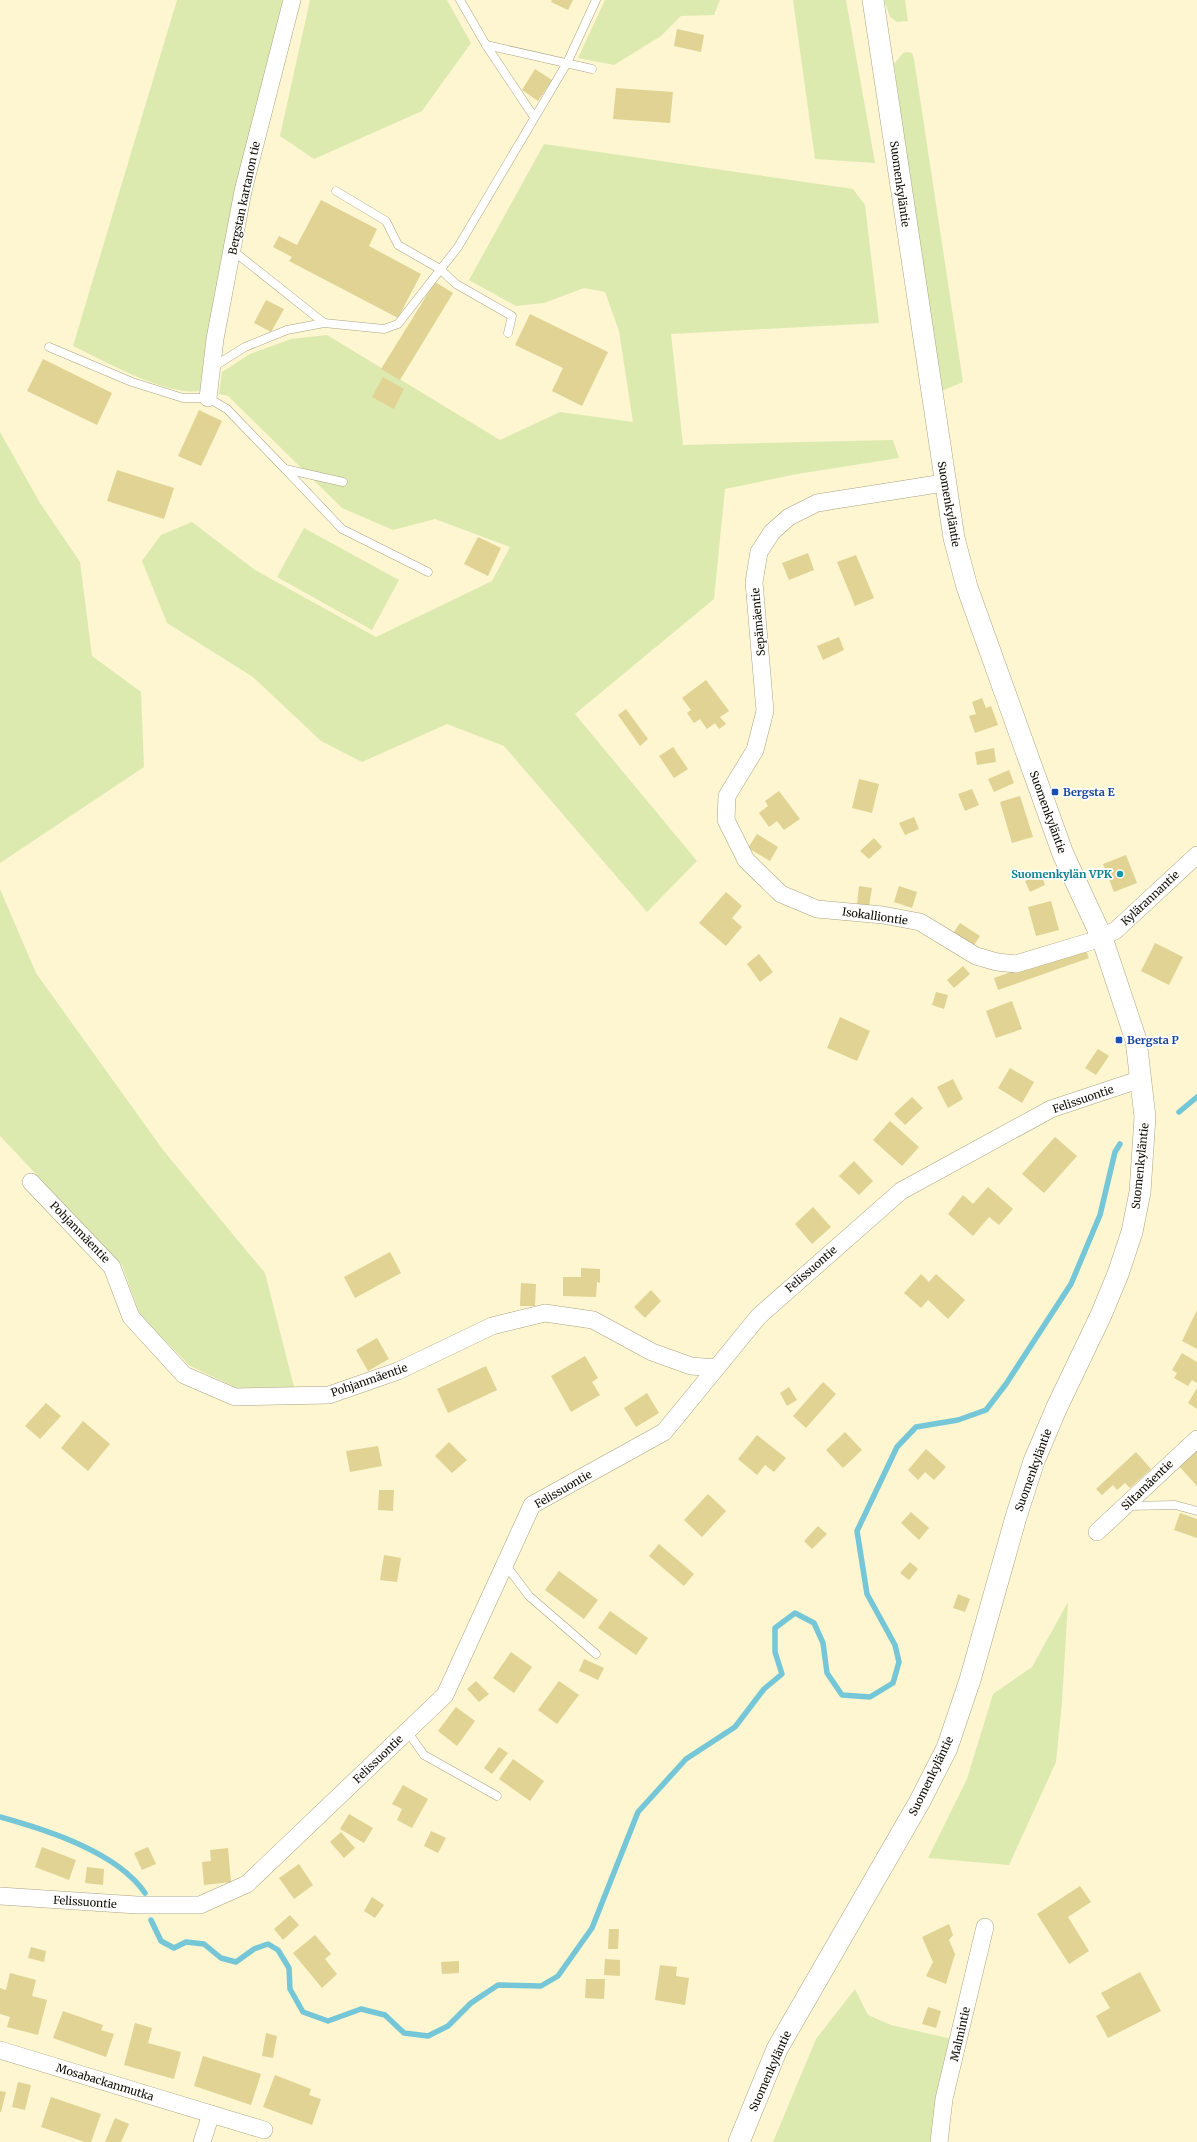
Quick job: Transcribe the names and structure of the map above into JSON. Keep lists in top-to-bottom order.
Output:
{
  "streets": {
    "street": [
      "Suomenkyläntie",
      "Bergstan kartanon tie",
      "Sepämäentie",
      "Kylärannantie",
      "Isokalliontie",
      "Felissuontie",
      "Pohjanmäentie",
      "Siltamäentie",
      "Malmintie",
      "Mosabackanmutka"
    ]
  },
  "crossings": [
    ["Suomenkyläntie", "Sepämäentie"],
    ["Suomenkyläntie", "Kylärannantie"],
    ["Suomenkyläntie", "Isokalliontie"],
    ["Suomenkyläntie", "Felissuontie"],
    ["Sepämäentie", "Isokalliontie"],
    ["Kylärannantie", "Isokalliontie"],
    ["Felissuontie", "Pohjanmäentie"]
  ],
  "places": {
    "transit": ["Bergsta E", "Bergsta P"],
    "other": ["Suomenkylän VPK"]
  }
}
